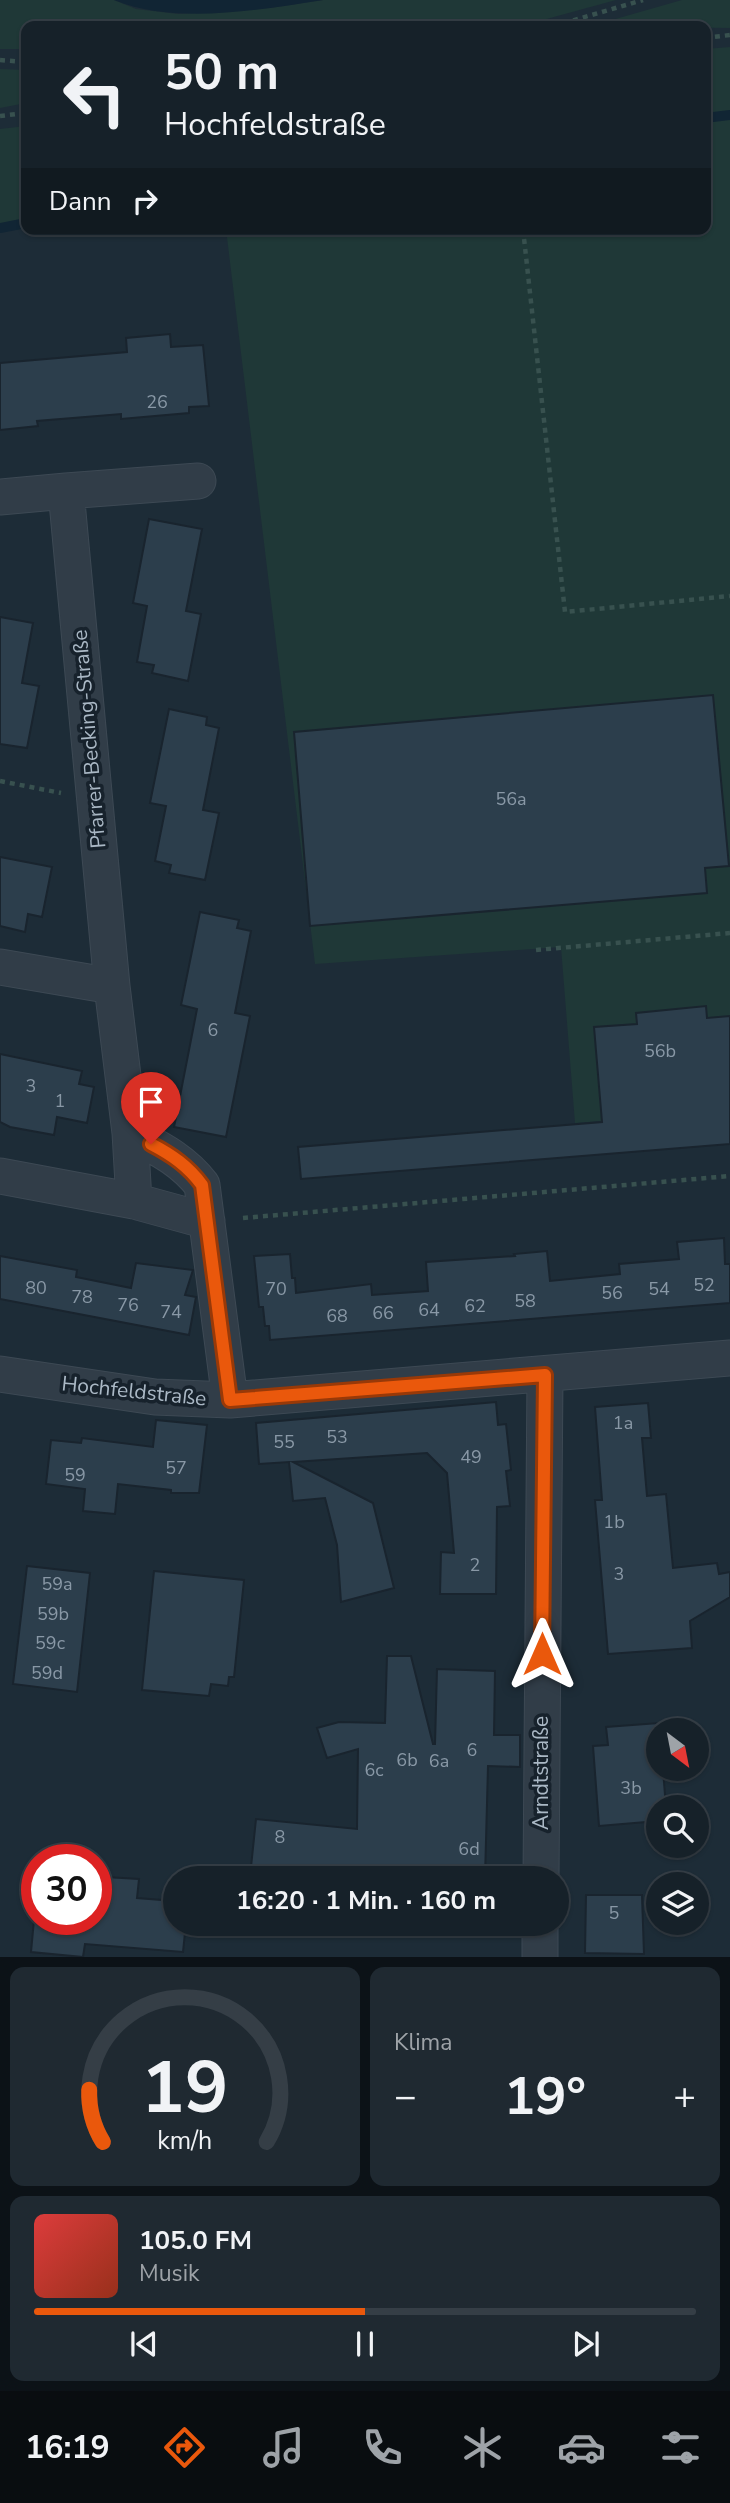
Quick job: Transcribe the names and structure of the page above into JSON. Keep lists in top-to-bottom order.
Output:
{
  "streets": {
    "street": ["Pfarrer-Becking-Straße", "Hochfeldstraße", "Arndtstraße"]
  },
  "crossings": [
    ["Hochfeldstraße", "Arndtstraße"]
  ],
  "house_numbers": [
    "26",
    "56a",
    "6",
    "56b",
    "3",
    "1",
    "52",
    "80",
    "70",
    "54",
    "56",
    "78",
    "58",
    "76",
    "62",
    "64",
    "74",
    "66",
    "68",
    "1a",
    "53",
    "55",
    "49",
    "57",
    "59",
    "1b",
    "2",
    "3",
    "59a",
    "59b",
    "59c",
    "59d",
    "6",
    "6b",
    "6a",
    "6c",
    "3b",
    "8",
    "6d",
    "5"
  ],
  "north": "bottom right",
  "page": {
    "turn": ["50 m", "Hochfeldstraße"],
    "then": "Dann",
    "limit": "30",
    "trip": "16:20 · 1 Min. · 160 m",
    "tile": "Klima",
    "heat": ["−", "19°", "+"],
    "song": ["105.0 FM", "Musik"],
    "tabs": "16:19",
    "gauge": ["19", "km/h"]
  }
}
